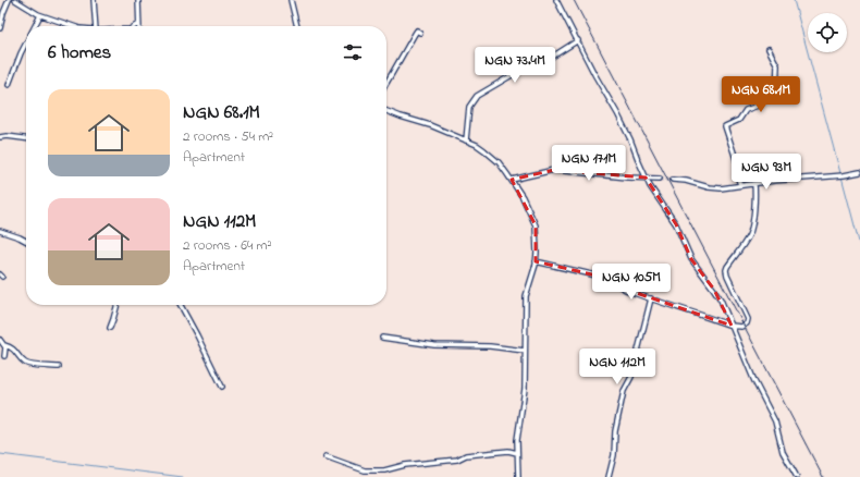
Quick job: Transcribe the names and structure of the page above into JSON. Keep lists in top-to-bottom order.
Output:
{
  "page": {
    "heading": "6 homes",
    "price": [
      "NGN 73.4M",
      "NGN 68.1M",
      "NGN 171M",
      "NGN 93M",
      "NGN 105M",
      "NGN 112M"
    ],
    "list": [
      {
        "name": "NGN 68.1M",
        "note": "2 rooms · 54 m² · Apartment"
      },
      {
        "name": "NGN 112M",
        "note": "2 rooms · 64 m² · Apartment"
      }
    ]
  }
}
